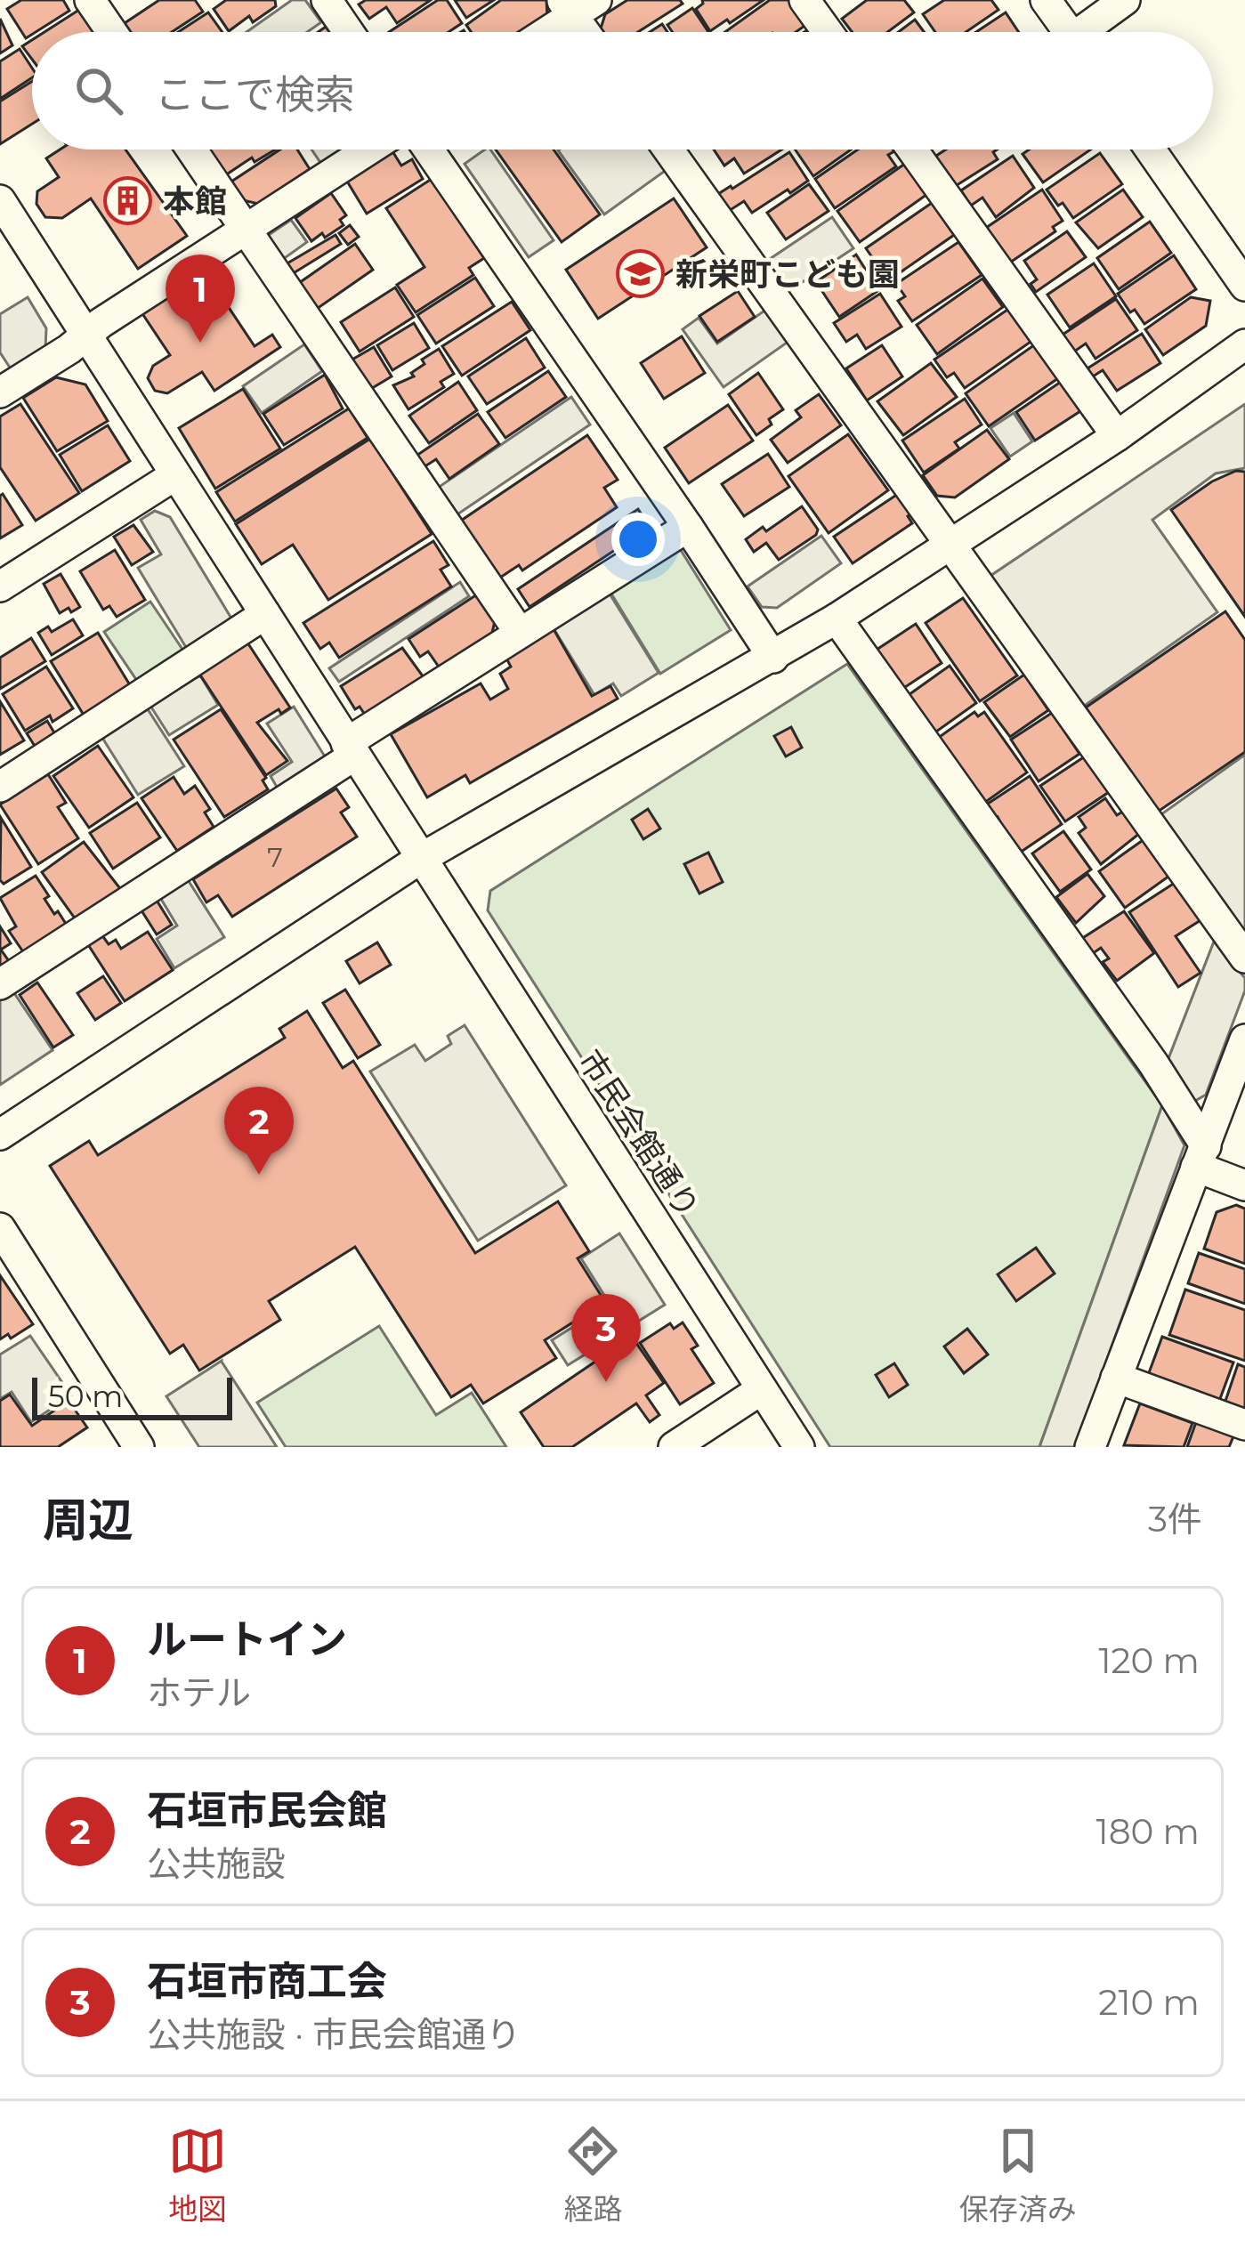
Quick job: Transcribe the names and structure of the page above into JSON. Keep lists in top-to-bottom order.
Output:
{
  "streets": {
    "street": ["市民会館通り"]
  },
  "places": {
    "building": ["本館"],
    "school or university": ["新栄町こども園"]
  },
  "house_numbers": ["7"],
  "scale_bar": "50 m",
  "page": {
    "search": "ここで検索",
    "pins": ["1", "2", "3"],
    "scale": "50 m",
    "heading": ["周辺", "3件"],
    "list": [
      {
        "mark": "1",
        "name": "ルートイン",
        "note": "ホテル",
        "value": "120 m"
      },
      {
        "mark": "2",
        "name": "石垣市民会館",
        "note": "公共施設",
        "value": "180 m"
      },
      {
        "mark": "3",
        "name": "石垣市商工会",
        "note": "公共施設 · 市民会館通り",
        "value": "210 m"
      }
    ],
    "nav": ["地図", "経路", "保存済み"]
  }
}
